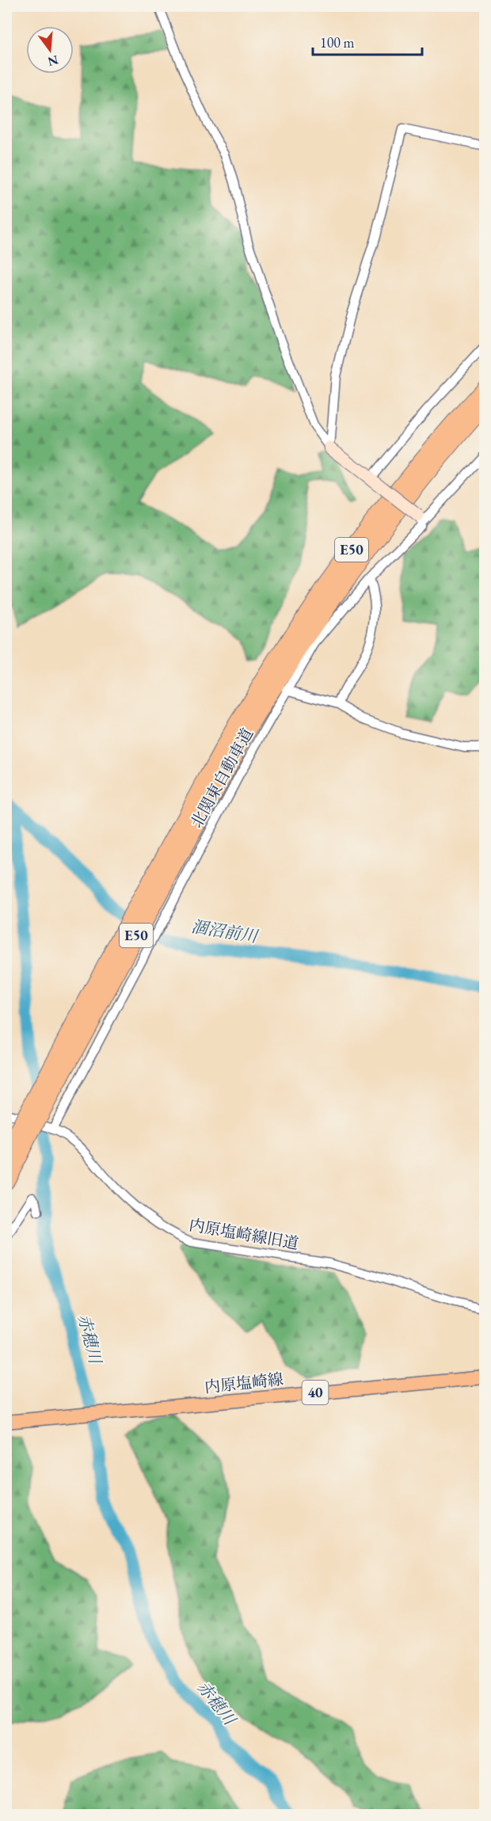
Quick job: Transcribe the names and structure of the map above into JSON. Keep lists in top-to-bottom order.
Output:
{
  "streets": {
    "highway": ["E50", "北関東自動車道"],
    "main road": ["内原塩崎線", "40"],
    "street": ["内原塩崎線旧道"]
  },
  "water": ["涸沼前川", "赤穂川"],
  "scale_bar": "100 m",
  "north": "bottom"
}
